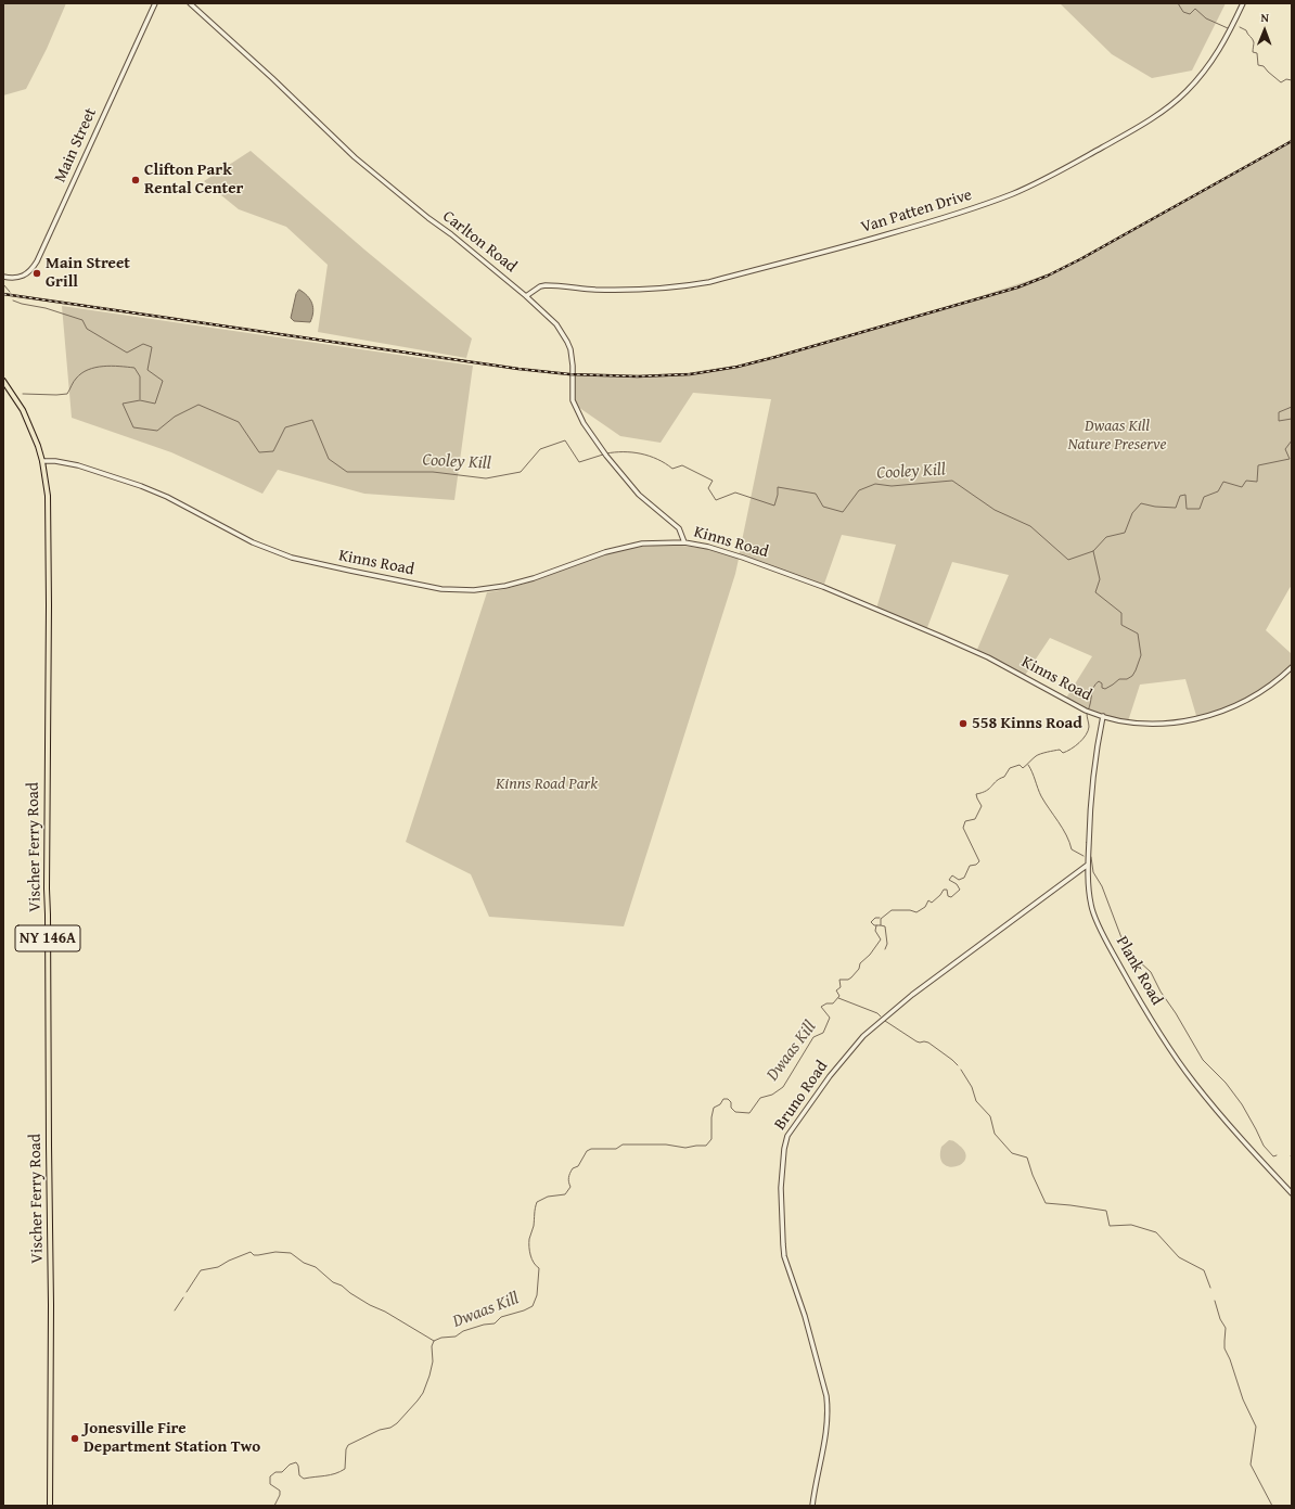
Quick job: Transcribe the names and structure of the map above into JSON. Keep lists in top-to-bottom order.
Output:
{
  "streets": {
    "main road": ["Vischer Ferry Road", "NY 146A"],
    "street": [
      "Main Street",
      "Van Patten Drive",
      "Carlton Road",
      "Kinns Road",
      "Plank Road",
      "Bruno Road"
    ]
  },
  "crossings": [
    ["Van Patten Drive", "Carlton Road"],
    ["Carlton Road", "Kinns Road"],
    ["Kinns Road", "Vischer Ferry Road"],
    ["Kinns Road", "Plank Road"],
    ["Plank Road", "Bruno Road"]
  ],
  "water": ["Cooley Kill", "Dwaas Kill"],
  "parks": ["Dwaas Kill Nature Preserve", "Kinns Road Park"],
  "places": [
    "Clifton Park Rental Center",
    "Main Street Grill",
    "558 Kinns Road",
    "Jonesville Fire Department Station Two"
  ],
  "north": "top"
}
